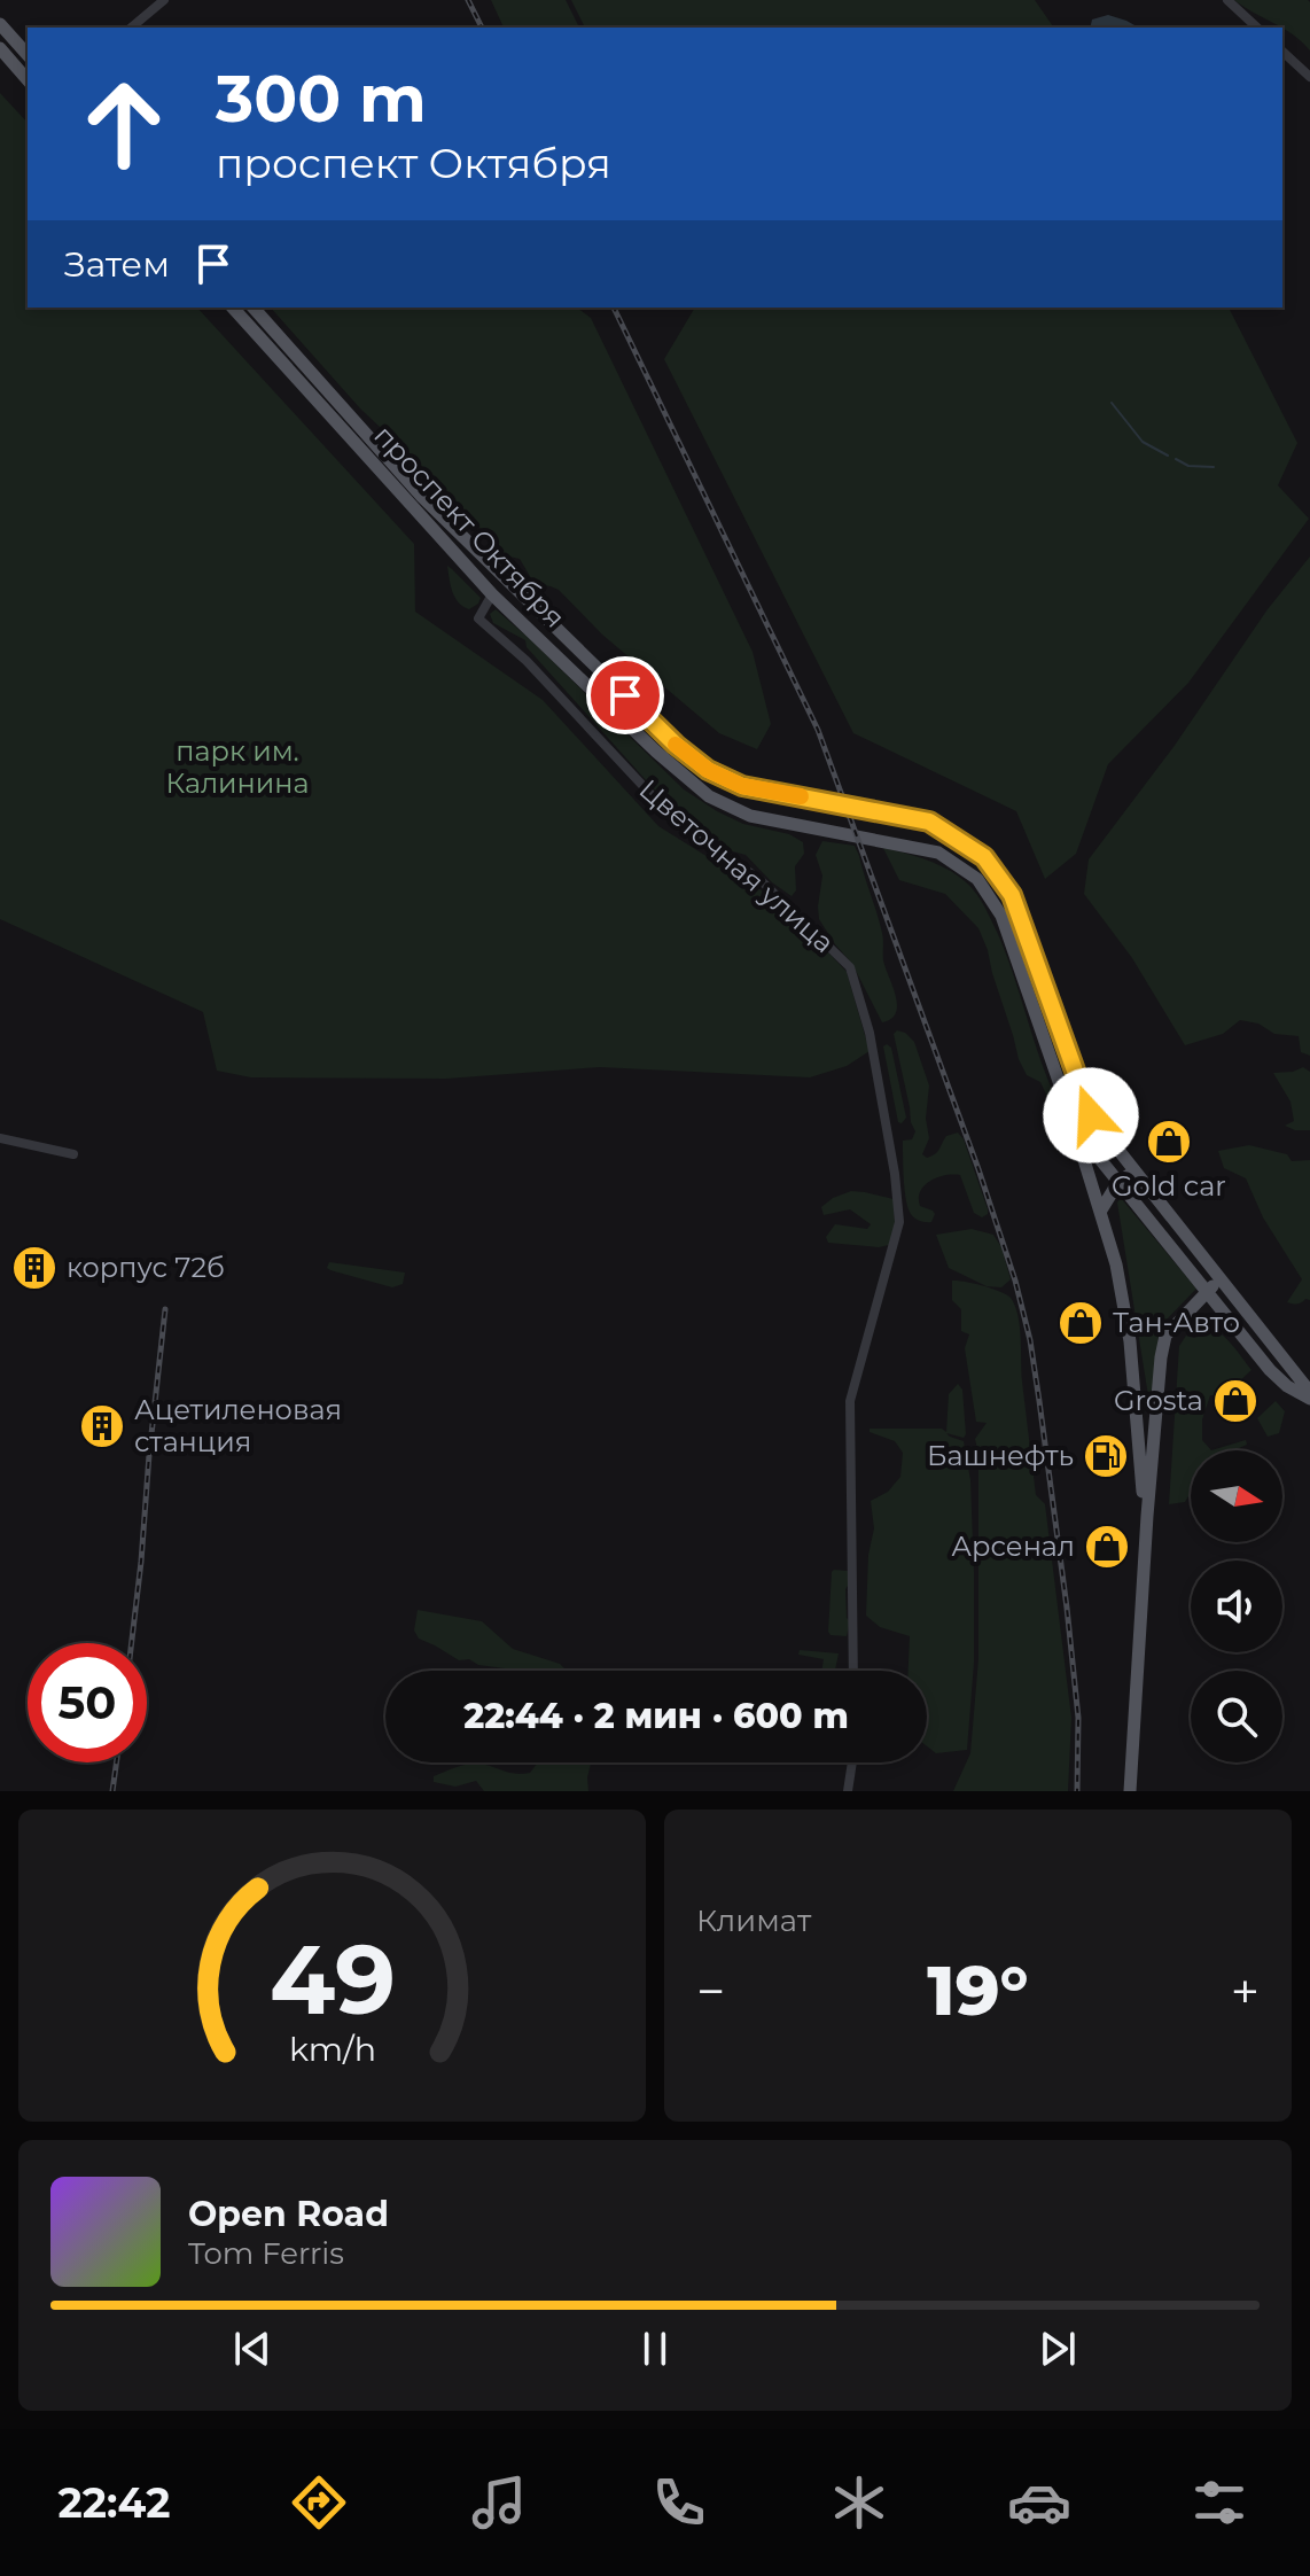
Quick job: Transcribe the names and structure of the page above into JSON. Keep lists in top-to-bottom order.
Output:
{
  "streets": {
    "main road": ["проспект Октября"],
    "street": ["Цветочная улица"]
  },
  "crossings": [
    ["проспект Октября", "Цветочная улица"]
  ],
  "parks": ["парк им. Калинина"],
  "places": {
    "shop": [
      "Gold car",
      "Тан-Авто",
      "Grosta",
      "Арсенал"
    ],
    "building": ["корпус 72б", "Ацетиленовая станция"],
    "fuel station": ["Башнефть"]
  },
  "north": "right",
  "page": {
    "turn": ["300 m", "проспект Октября"],
    "then": "Затем",
    "limit": "50",
    "trip": "22:44 · 2 мин · 600 m",
    "tile": "Климат",
    "heat": ["−", "19°", "+"],
    "song": ["Open Road", "Tom Ferris"],
    "tabs": "22:42",
    "gauge": ["49", "km/h"]
  }
}
